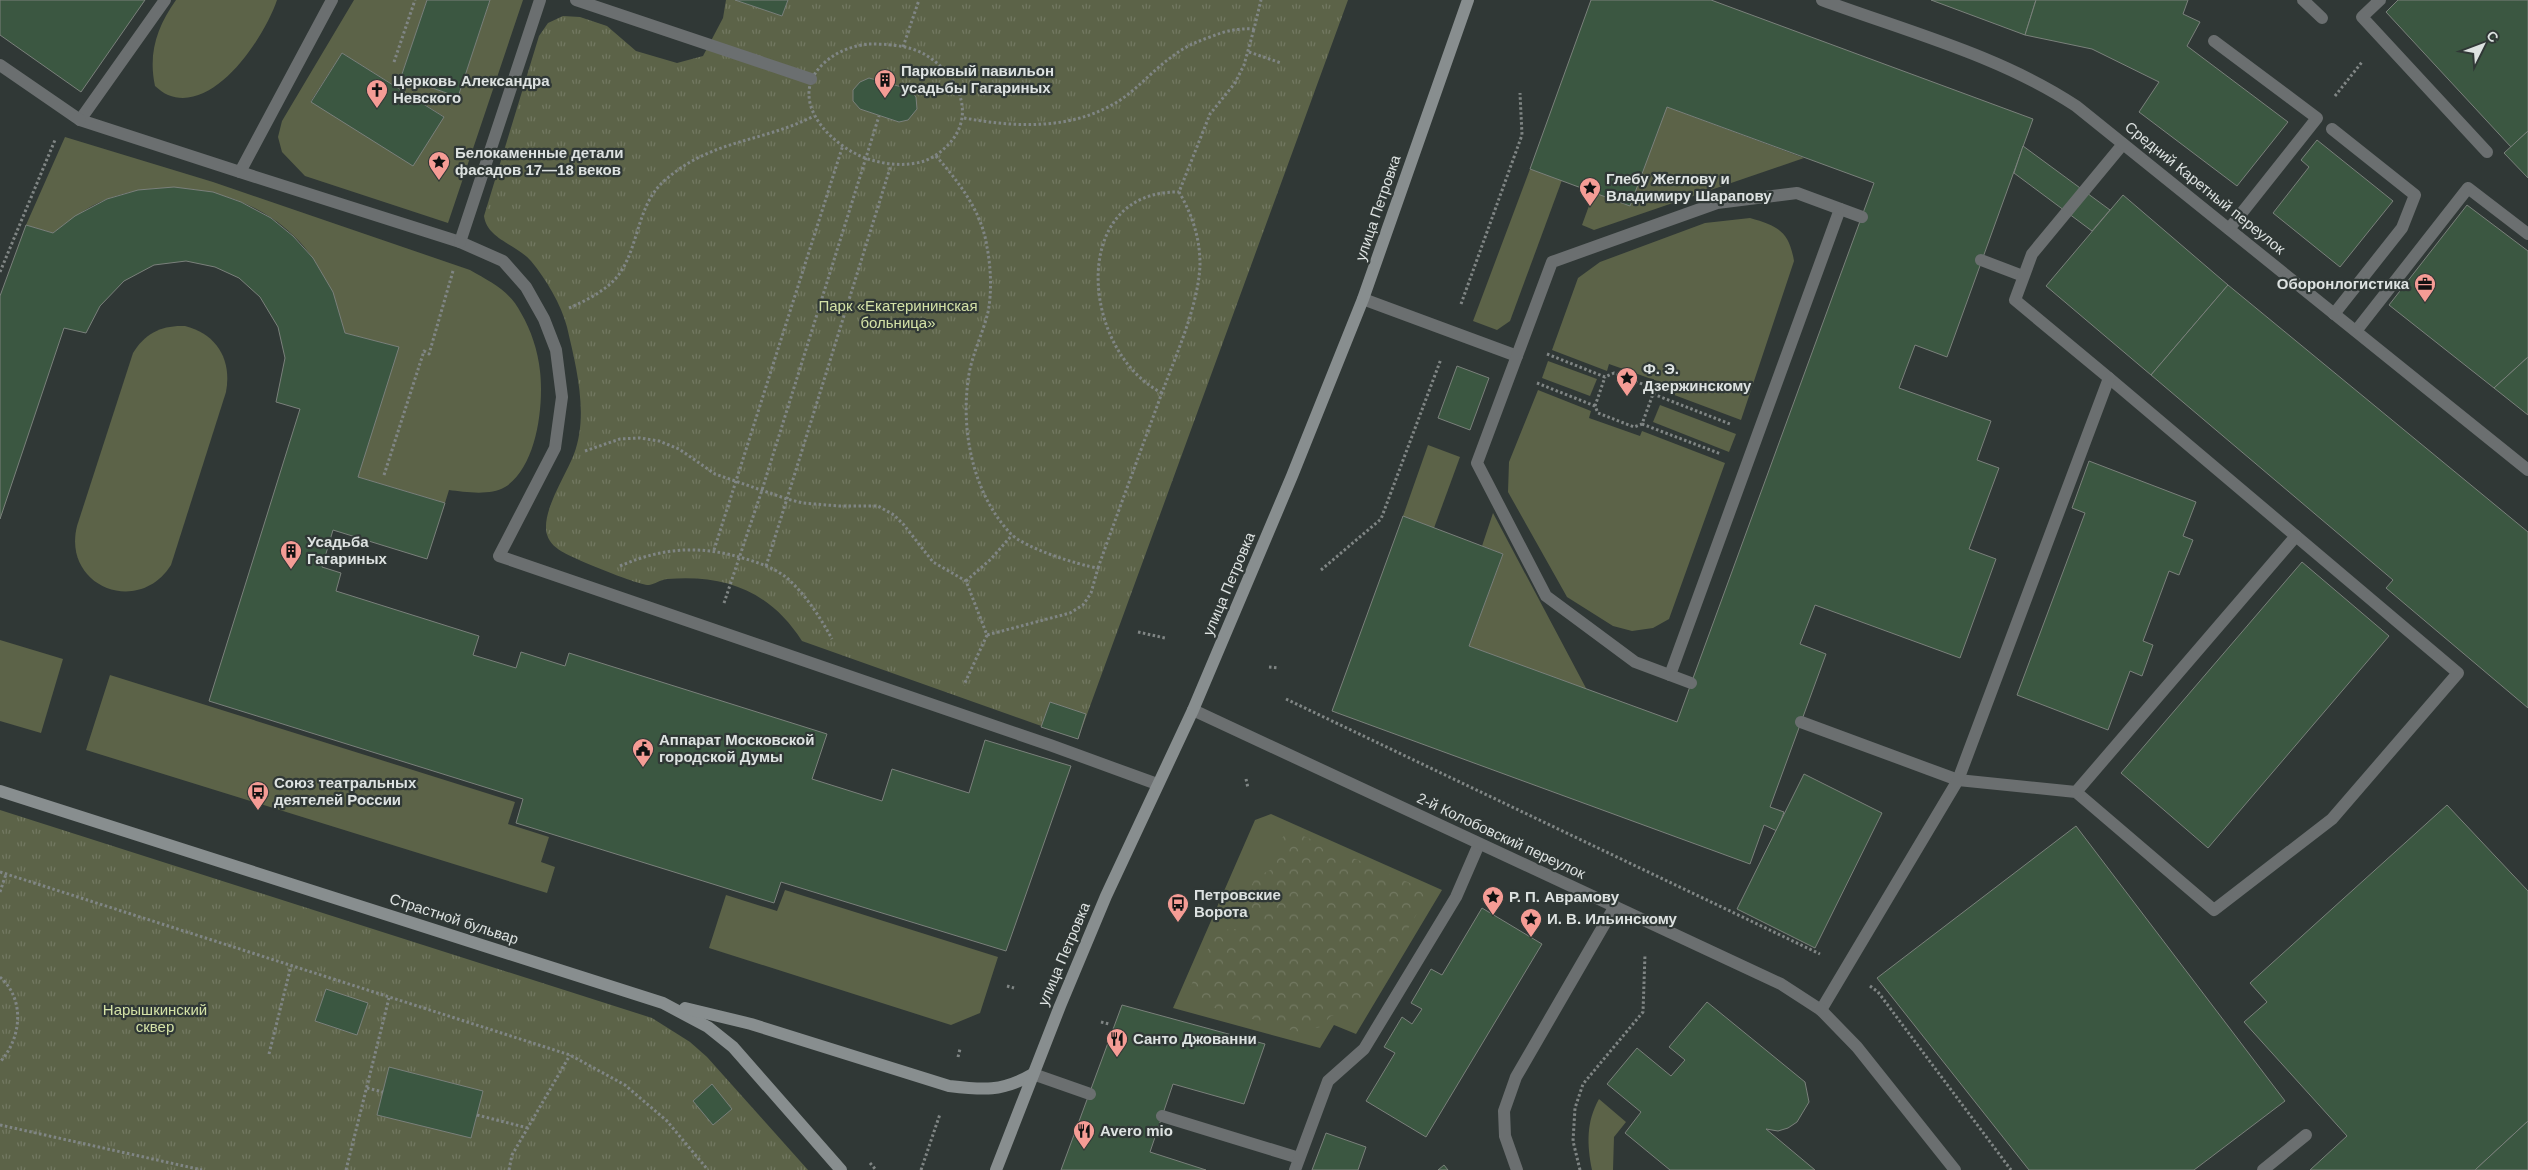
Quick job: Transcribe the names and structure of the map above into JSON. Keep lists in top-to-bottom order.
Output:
{
  "streets": {
    "main road": ["улица Петровка", "Страстной бульвар"],
    "street": ["Средний Каретный переулок", "2-й Колобовский переулок"]
  },
  "crossings": [
    ["улица Петровка", "2-й Колобовский переулок"]
  ],
  "parks": ["Парк «Екатерининская больница»", "Нарышкинский сквер"],
  "places": {
    "building": ["Парковый павильон усадьбы Гагариных", "Усадьба Гагариных"],
    "church": ["Церковь Александра Невского"],
    "place": [
      "Белокаменные детали фасадов 17—18 веков",
      "Глебу Жеглову и Владимиру Шарапову",
      "Ф. Э. Дзержинскому",
      "Р. П. Аврамову",
      "И. В. Ильинскому"
    ],
    "office": ["Оборонлогистика"],
    "public building": ["Аппарат Московской городской Думы"],
    "bus stop": ["Союз театральных деятелей России", "Петровские Ворота"],
    "restaurant": ["Санто Джованни", "Avero mio"]
  },
  "north": "top right"
}
